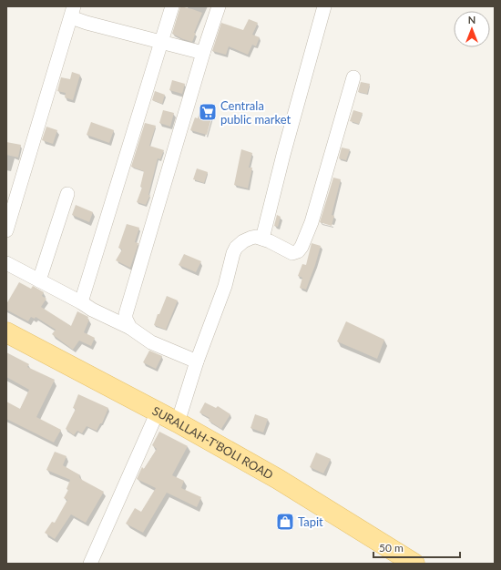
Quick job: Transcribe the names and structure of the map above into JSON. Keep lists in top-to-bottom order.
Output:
{
  "streets": {
    "main road": ["SURALLAH-T'BOLI ROAD"]
  },
  "places": {
    "supermarket": ["Centrala public market"],
    "shop": ["Tapit"]
  },
  "scale_bar": "50 m",
  "north": "top"
}
